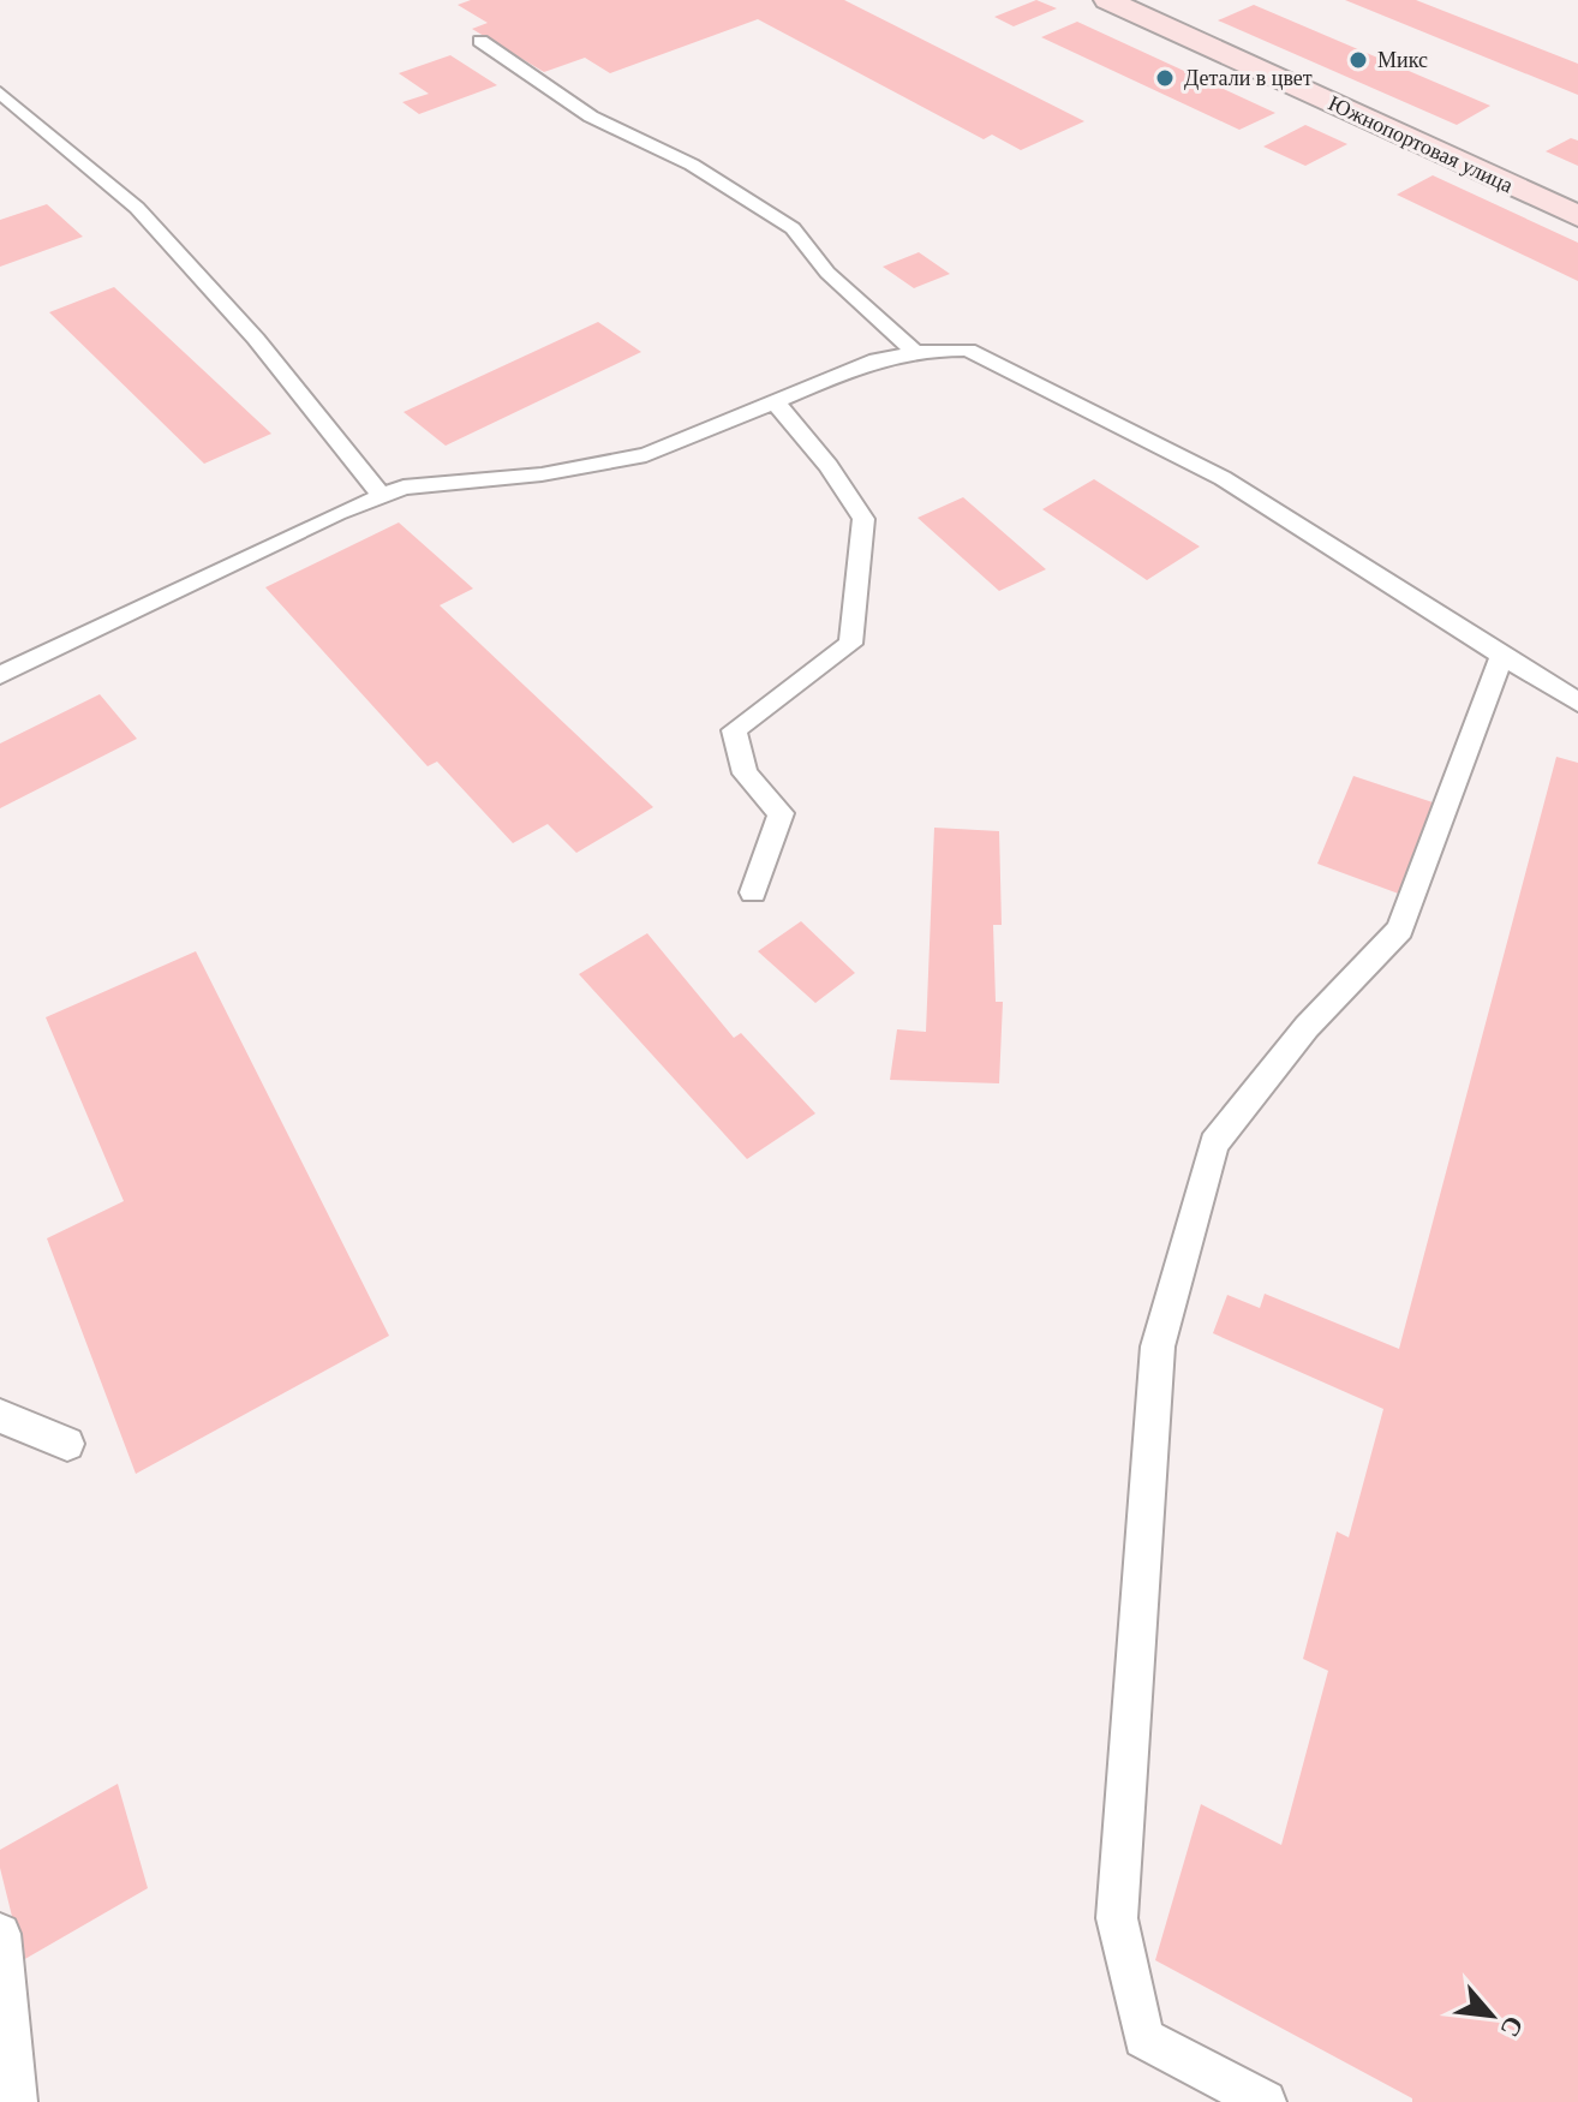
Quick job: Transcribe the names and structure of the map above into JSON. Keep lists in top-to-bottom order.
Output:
{
  "streets": {
    "street": ["Южнопортовая улица"]
  },
  "places": ["Микс", "Детали в цвет"],
  "north": "bottom right"
}
